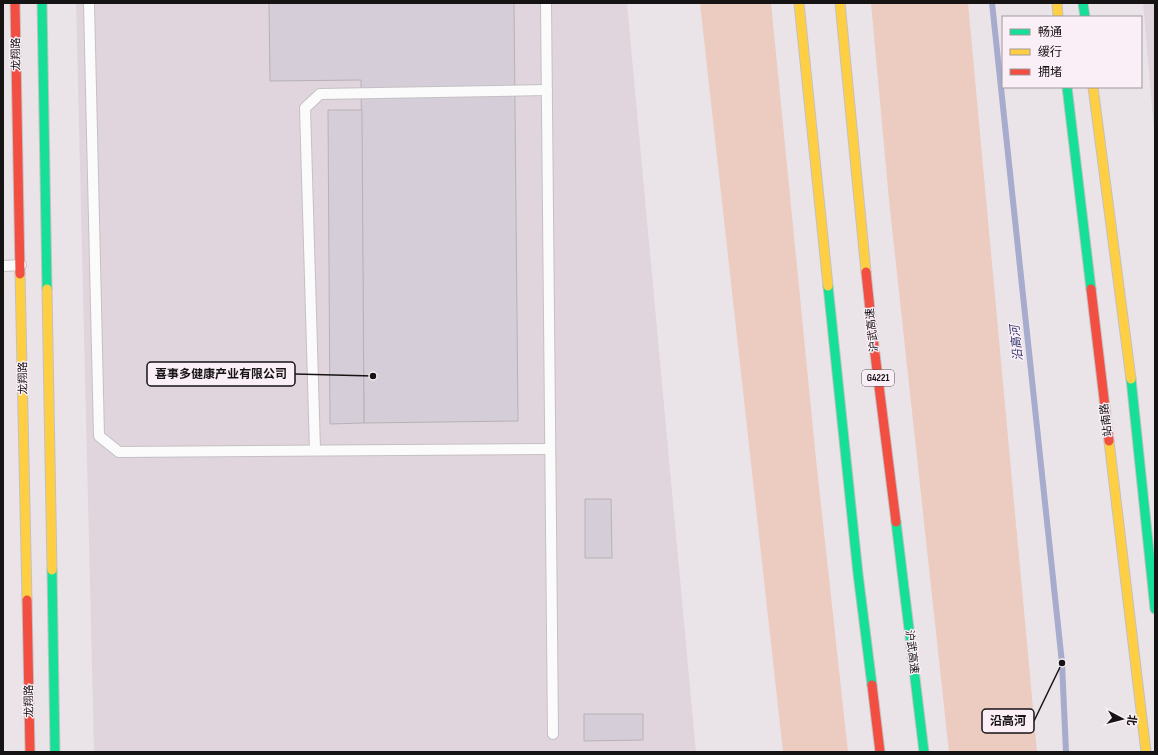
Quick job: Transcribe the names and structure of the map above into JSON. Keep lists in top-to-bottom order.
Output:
{
  "streets": {
    "main road": [
      "龙翔路",
      "沪武高速",
      "G4221",
      "站南路"
    ]
  },
  "water": ["沿高河"],
  "places": ["喜事多健康产业有限公司", "沿高河"],
  "legend": ["畅通", "缓行", "拥堵"],
  "north": "right"
}
